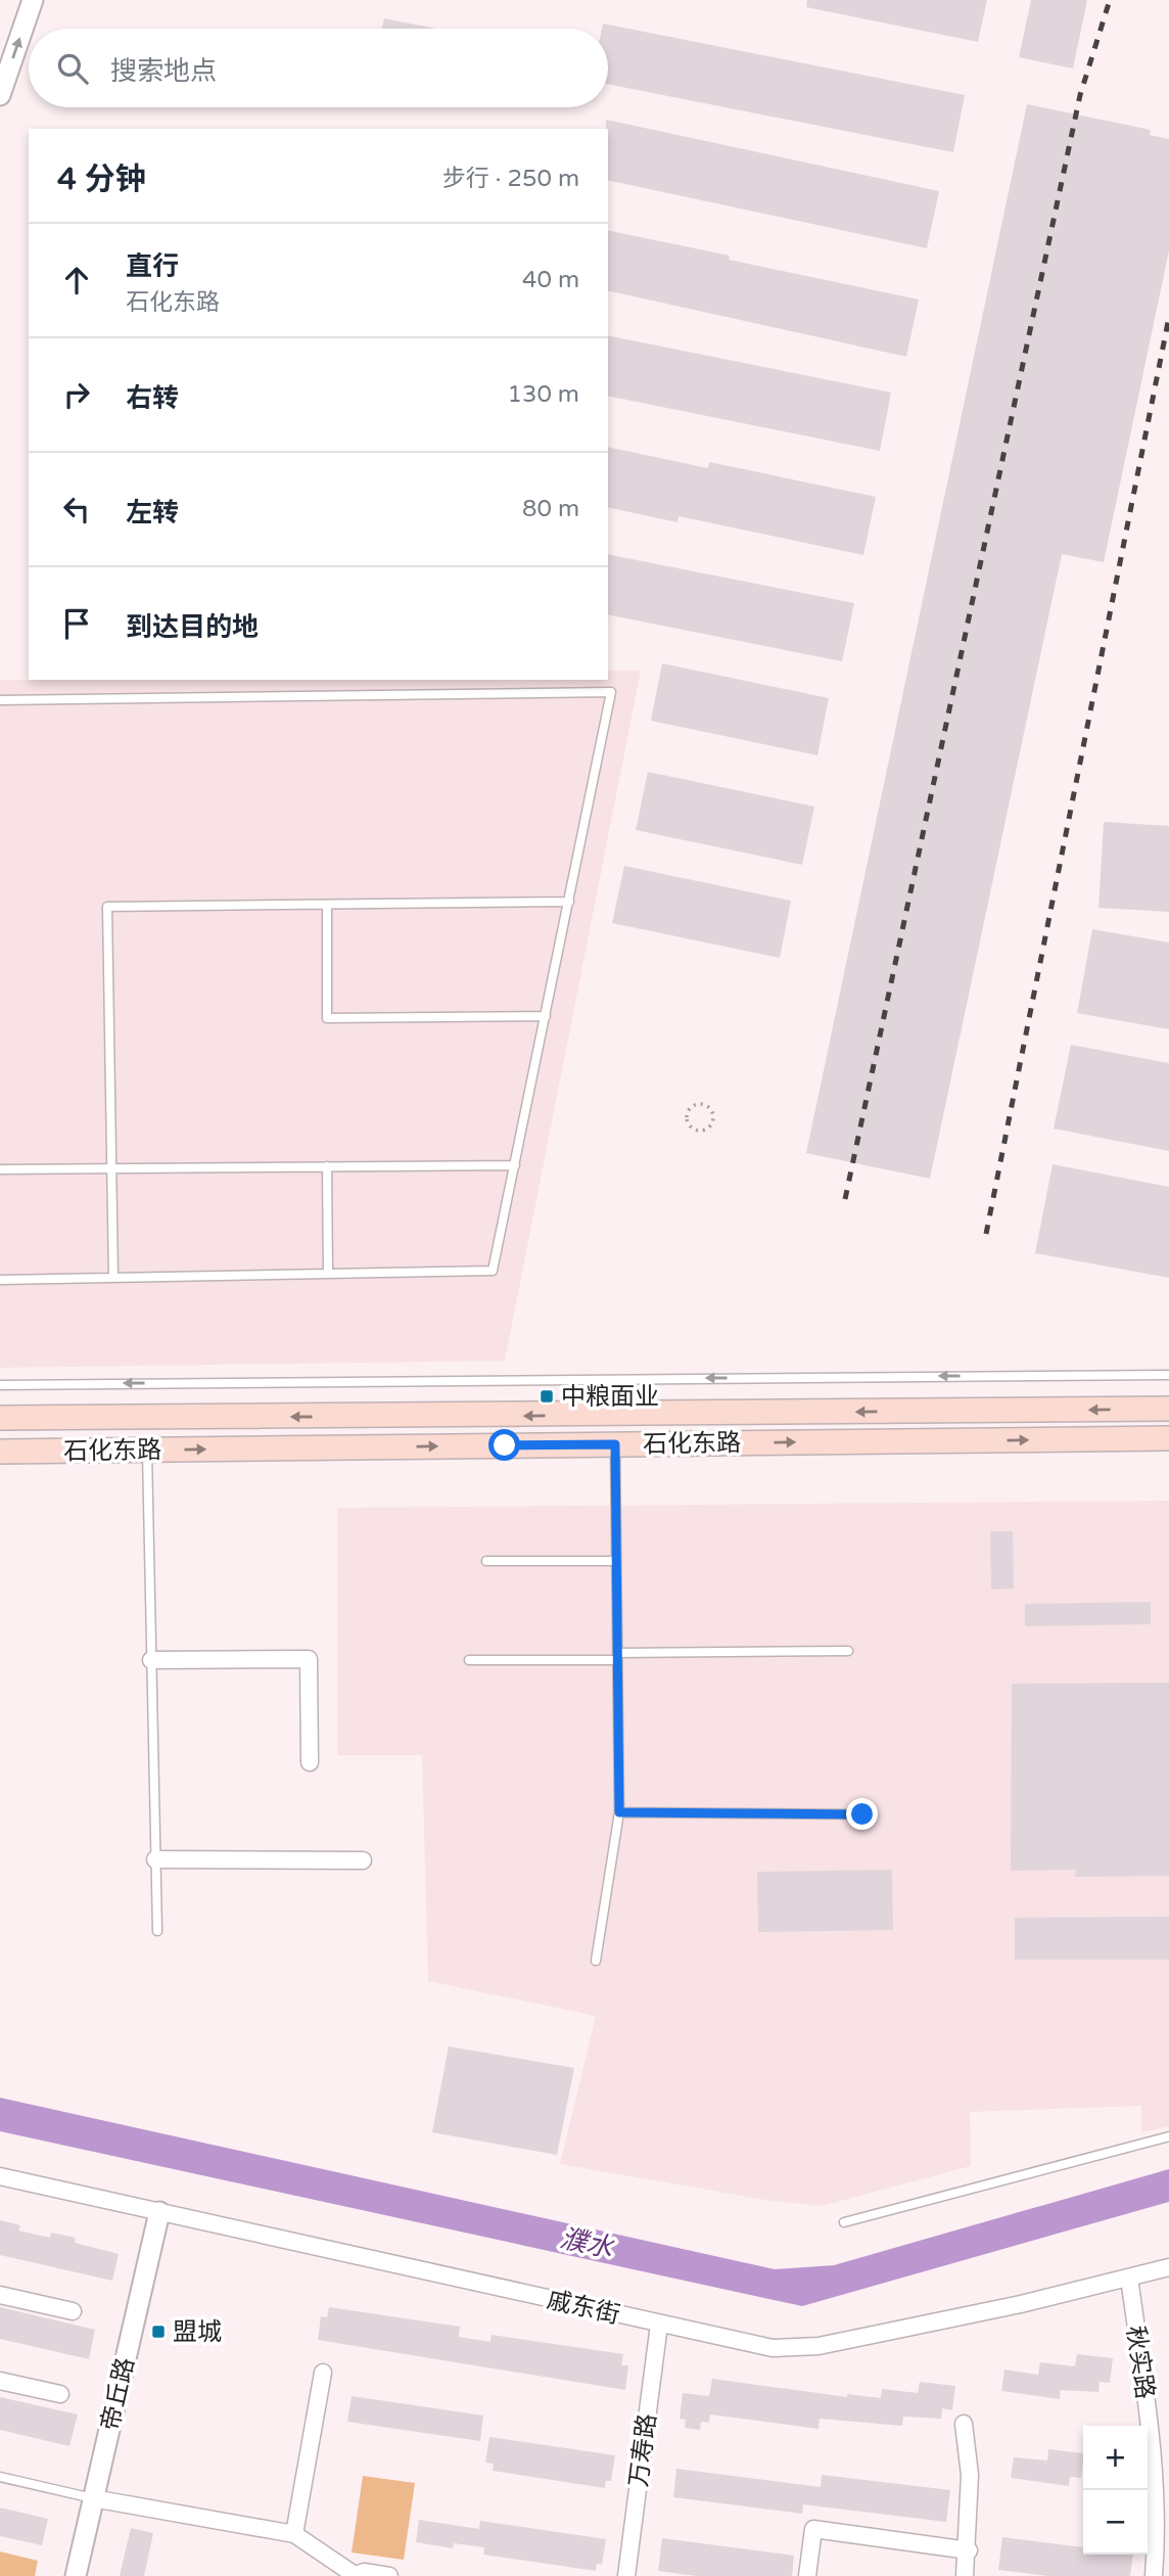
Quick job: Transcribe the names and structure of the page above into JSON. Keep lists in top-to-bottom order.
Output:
{
  "streets": {
    "main road": ["石化东路"],
    "street": [
      "戚东街",
      "秋实路",
      "帝丘路",
      "万寿路"
    ]
  },
  "crossings": [
    ["戚东街", "秋实路"],
    ["戚东街", "帝丘路"],
    ["戚东街", "万寿路"]
  ],
  "water": ["濮水"],
  "places": {
    "transit": ["中粮面业", "盟城"]
  },
  "page": {
    "search": "搜索地点",
    "heading": ["4 分钟", "步行 · 250 m"],
    "list": [
      ["直行", "石化东路", "40 m"],
      ["右转", "130 m"],
      ["左转", "80 m"],
      "到达目的地"
    ],
    "map_buttons": ["+", "−"]
  }
}
